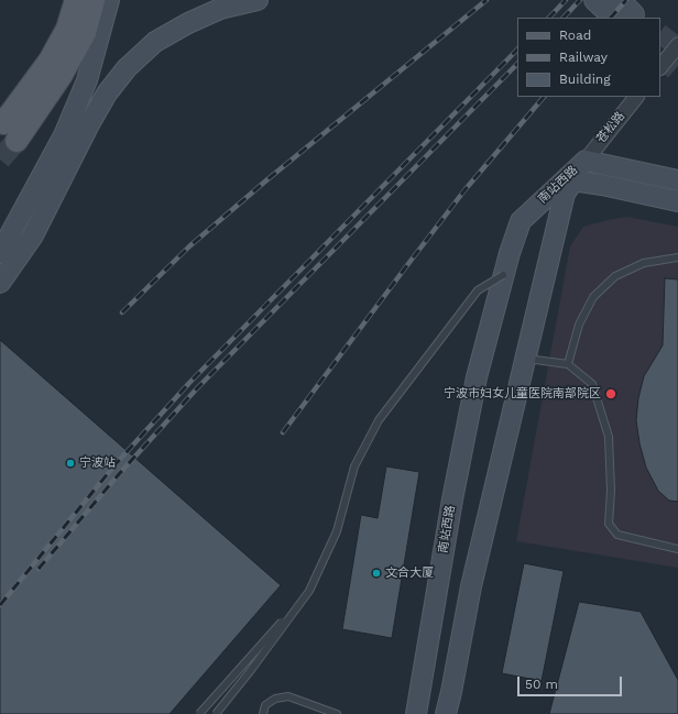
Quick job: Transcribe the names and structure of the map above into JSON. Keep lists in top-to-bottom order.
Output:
{
  "streets": {
    "main road": ["南站西路"],
    "street": ["苍松路"]
  },
  "crossings": [
    ["苍松路", "南站西路"]
  ],
  "places": ["宁波市妇女儿童医院南部院区", "宁波站", "文合大厦"],
  "legend": ["Road", "Railway", "Building"],
  "scale_bar": "50 m"
}
